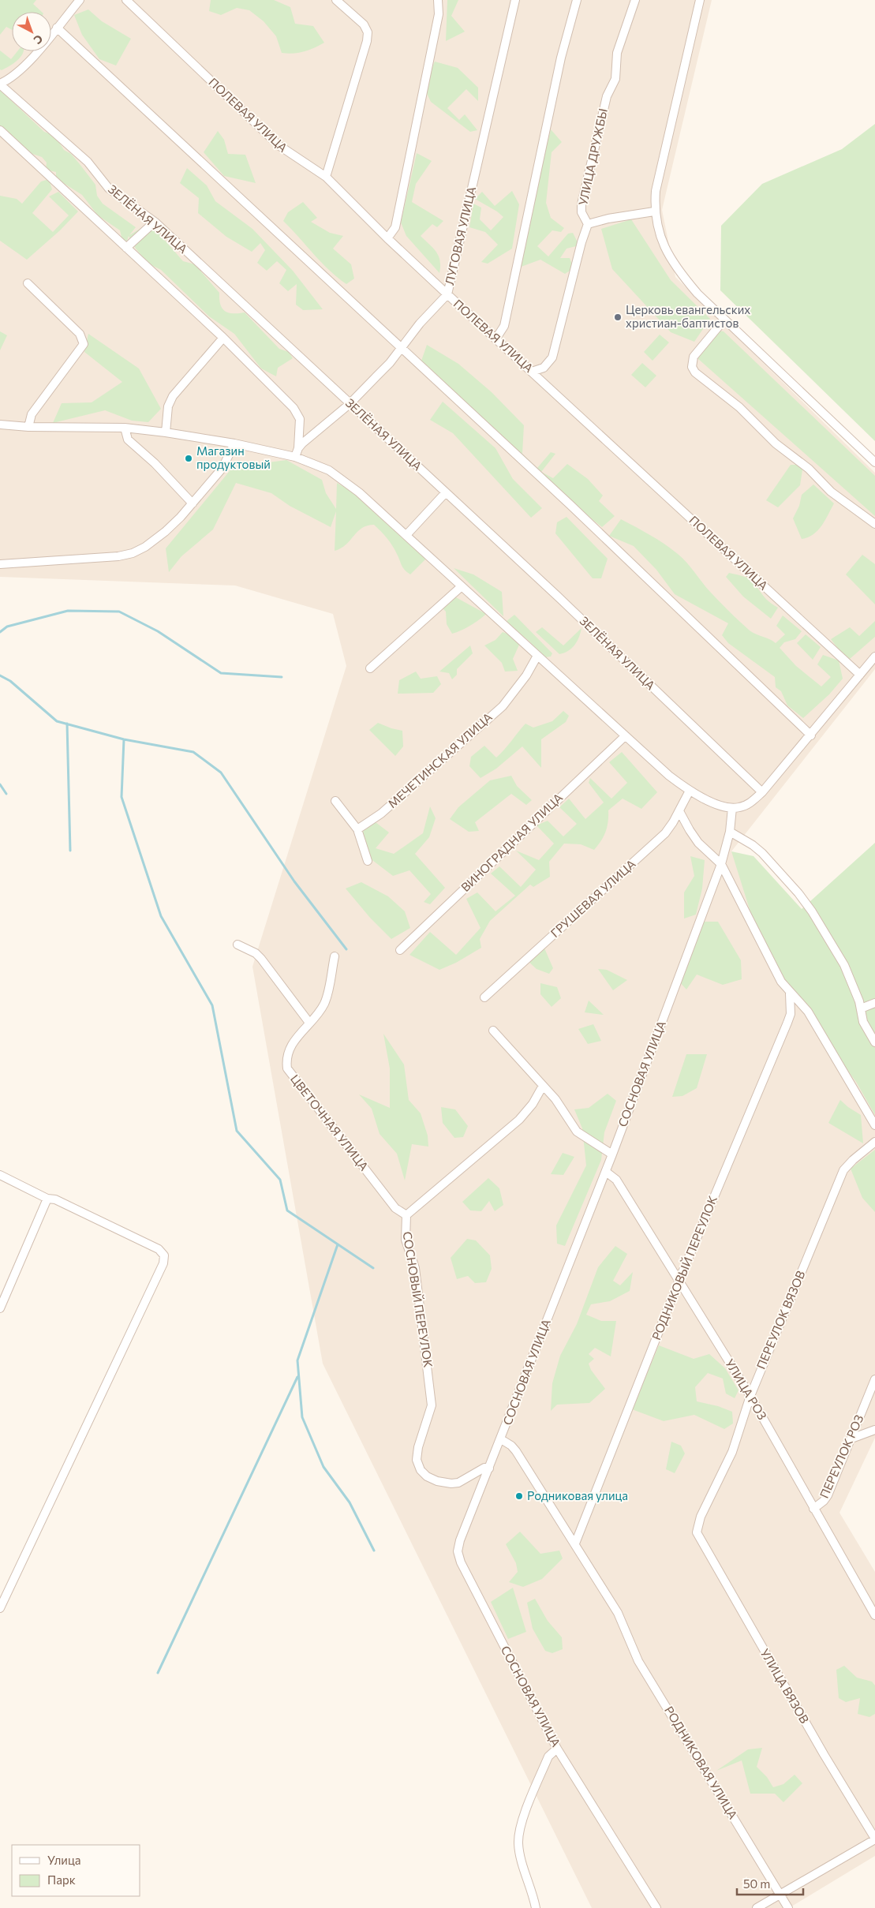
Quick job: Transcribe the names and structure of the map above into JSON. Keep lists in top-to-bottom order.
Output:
{
  "streets": {
    "street": [
      "ПОЛЕВАЯ УЛИЦА",
      "УЛИЦА ДРУЖБЫ",
      "ЗЕЛЁНАЯ УЛИЦА",
      "ЛУГОВАЯ УЛИЦА",
      "МЕЧЕТИНСКАЯ УЛИЦА",
      "ВИНОГРАДНАЯ УЛИЦА",
      "ГРУШЕВАЯ УЛИЦА",
      "СОСНОВАЯ УЛИЦА",
      "ЦВЕТОЧНАЯ УЛИЦА",
      "РОДНИКОВЫЙ ПЕРЕУЛОК",
      "СОСНОВЫЙ ПЕРЕУЛОК",
      "ПЕРЕУЛОК ВЯЗОВ",
      "УЛИЦА РОЗ",
      "ПЕРЕУЛОК РОЗ",
      "УЛИЦА ВЯЗОВ",
      "РОДНИКОВАЯ УЛИЦА"
    ]
  },
  "crossings": [
    ["ПОЛЕВАЯ УЛИЦА", "УЛИЦА ДРУЖБЫ"],
    ["ПОЛЕВАЯ УЛИЦА", "ЛУГОВАЯ УЛИЦА"],
    ["ЗЕЛЁНАЯ УЛИЦА", "ЛУГОВАЯ УЛИЦА"],
    ["СОСНОВАЯ УЛИЦА", "СОСНОВЫЙ ПЕРЕУЛОК"],
    ["СОСНОВАЯ УЛИЦА", "УЛИЦА РОЗ"],
    ["СОСНОВАЯ УЛИЦА", "РОДНИКОВАЯ УЛИЦА"],
    ["ЦВЕТОЧНАЯ УЛИЦА", "СОСНОВЫЙ ПЕРЕУЛОК"],
    ["РОДНИКОВЫЙ ПЕРЕУЛОК", "УЛИЦА РОЗ"],
    ["РОДНИКОВЫЙ ПЕРЕУЛОК", "РОДНИКОВАЯ УЛИЦА"],
    ["ПЕРЕУЛОК ВЯЗОВ", "УЛИЦА РОЗ"],
    ["ПЕРЕУЛОК ВЯЗОВ", "УЛИЦА ВЯЗОВ"],
    ["УЛИЦА РОЗ", "ПЕРЕУЛОК РОЗ"],
    ["УЛИЦА ВЯЗОВ", "РОДНИКОВАЯ УЛИЦА"]
  ],
  "places": ["Церковь евангельских христиан-баптистов", "Магазин продуктовый", "Родниковая улица"],
  "legend": ["Улица", "Парк"],
  "scale_bar": "50 m",
  "north": "bottom right"
}
